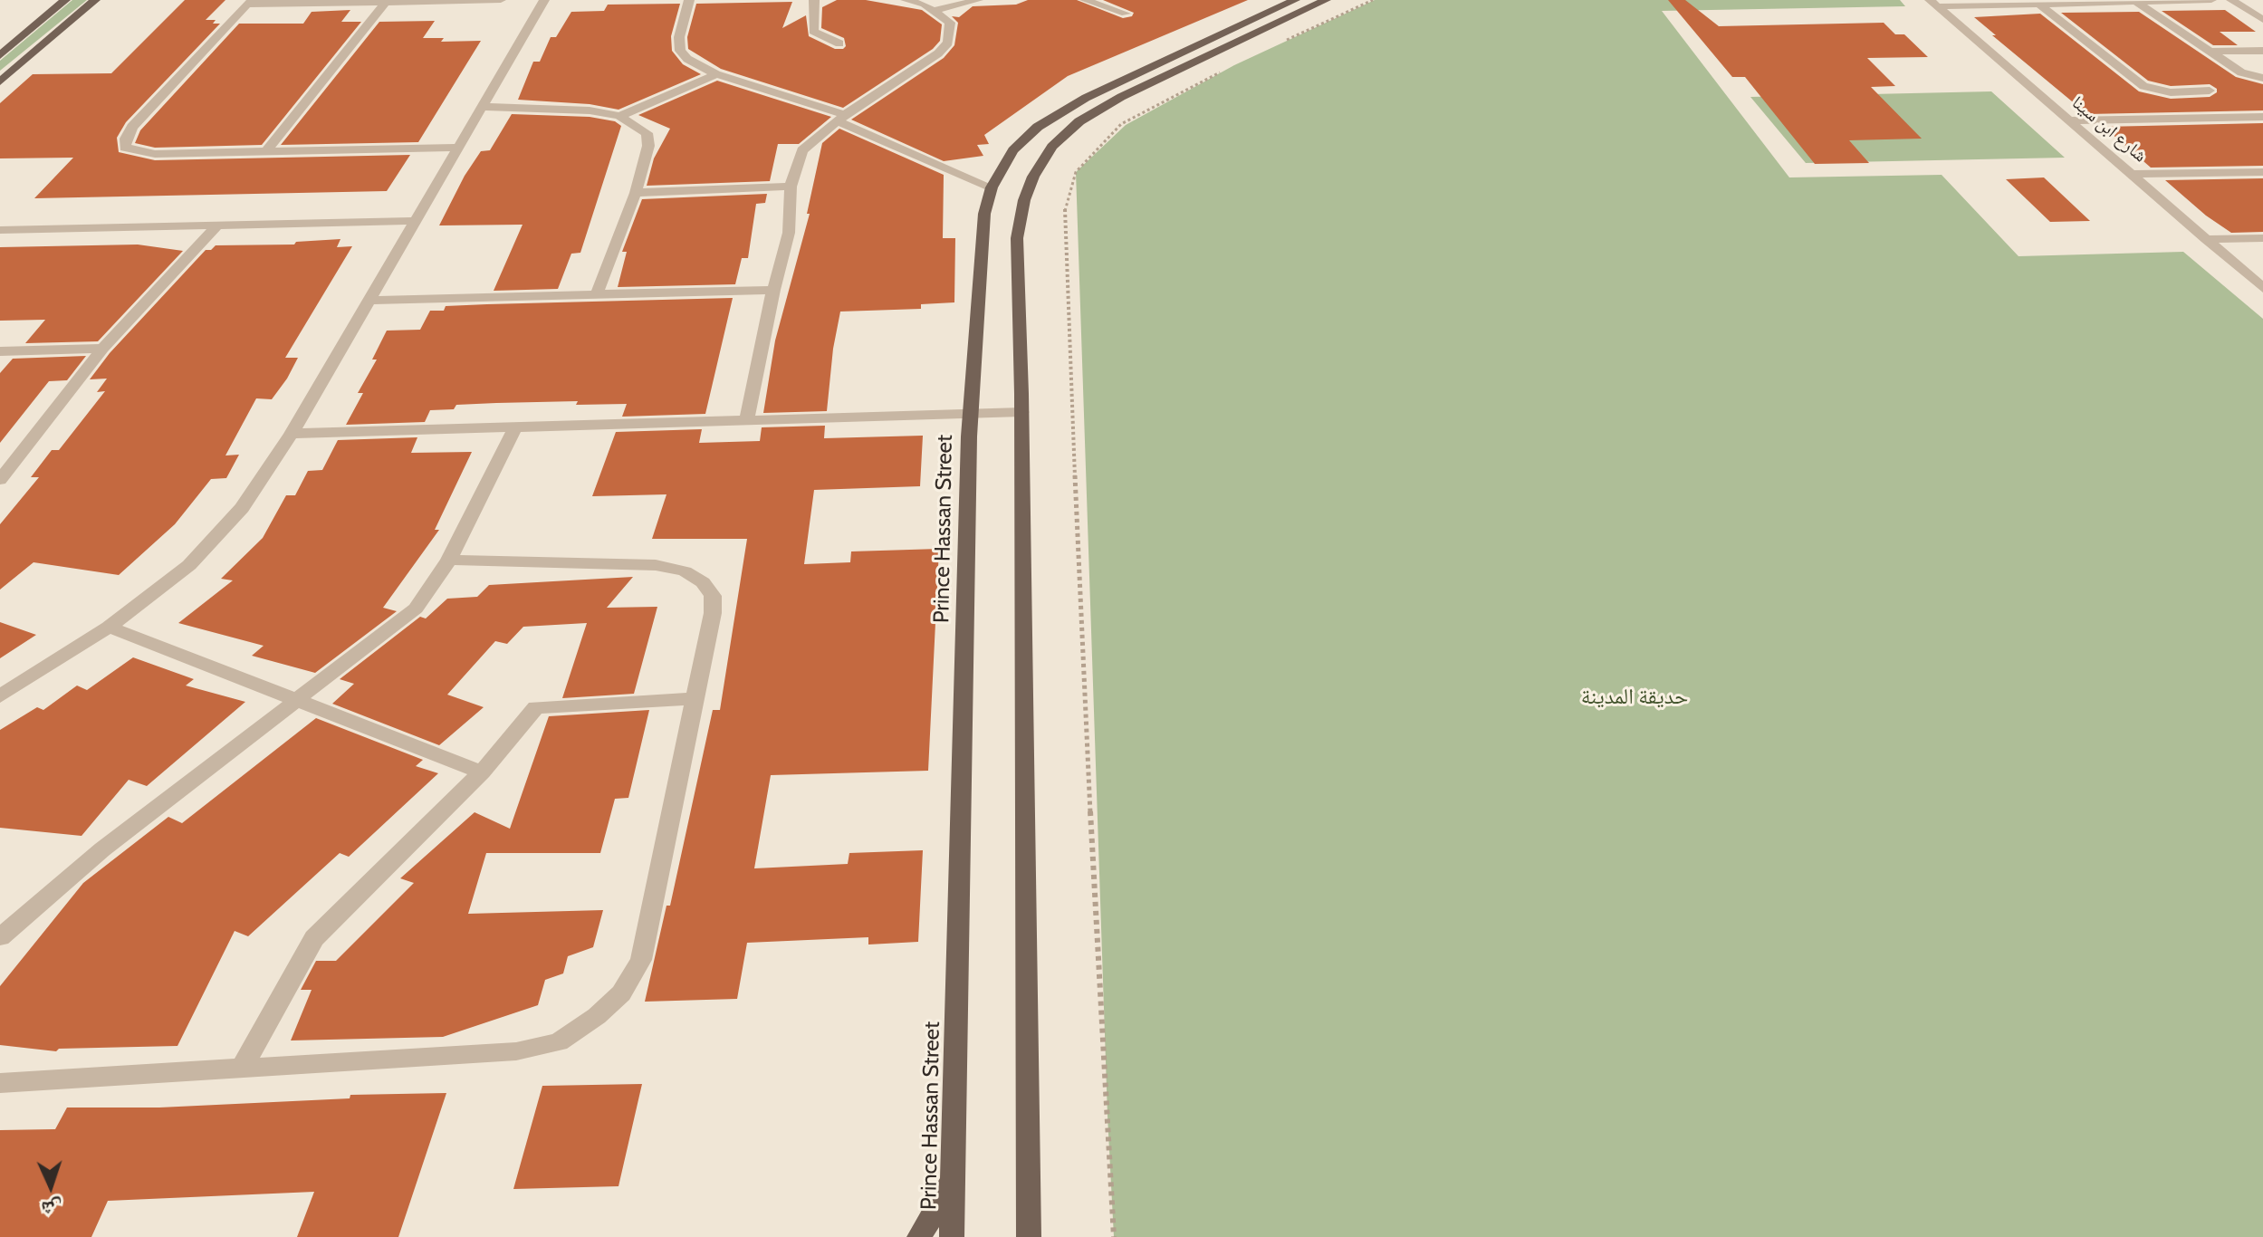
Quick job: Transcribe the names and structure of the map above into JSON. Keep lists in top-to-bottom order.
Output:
{
  "streets": {
    "main road": ["Prince Hassan Street"],
    "street": ["شارع ابن سينا"]
  },
  "parks": ["حديقة المدينة"],
  "north": "bottom"
}
